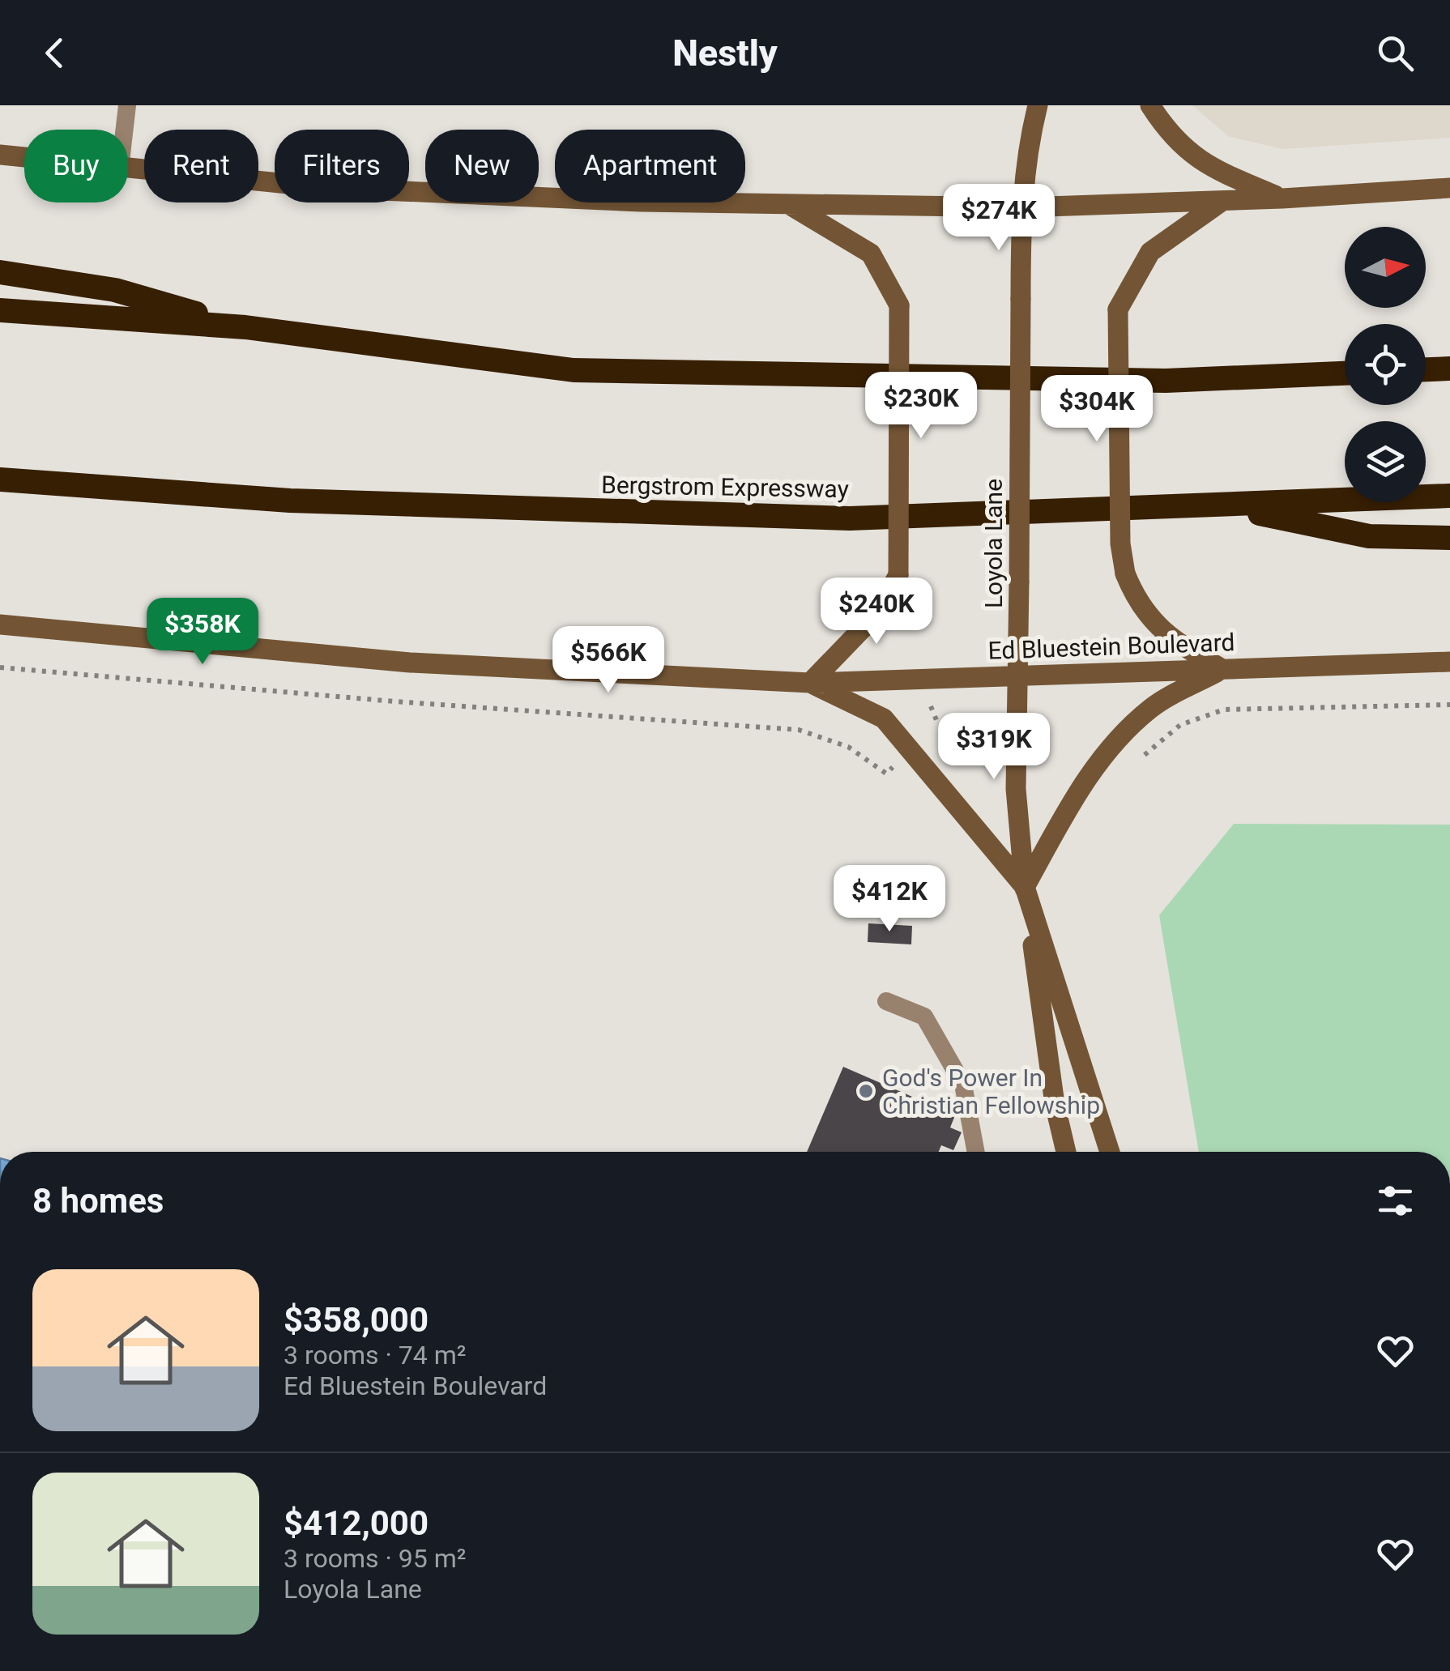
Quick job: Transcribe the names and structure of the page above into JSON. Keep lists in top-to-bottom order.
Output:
{
  "streets": {
    "highway": ["Bergstrom Expressway"],
    "main road": ["Loyola Lane", "Ed Bluestein Boulevard"]
  },
  "crossings": [
    ["Loyola Lane", "Ed Bluestein Boulevard"]
  ],
  "places": ["God's Power In Christian Fellowship"],
  "north": "right",
  "page": {
    "header": "Nestly",
    "chip": [
      "Buy",
      "Rent",
      "Filters",
      "New",
      "Apartment"
    ],
    "price": [
      "$274K",
      "$230K",
      "$304K",
      "$240K",
      "$358K",
      "$566K",
      "$319K",
      "$412K"
    ],
    "heading": "8 homes",
    "list": [
      {
        "name": "$358,000",
        "note": "3 rooms · 74 m² · Ed Bluestein Boulevard"
      },
      {
        "name": "$412,000",
        "note": "3 rooms · 95 m² · Loyola Lane"
      }
    ]
  }
}
